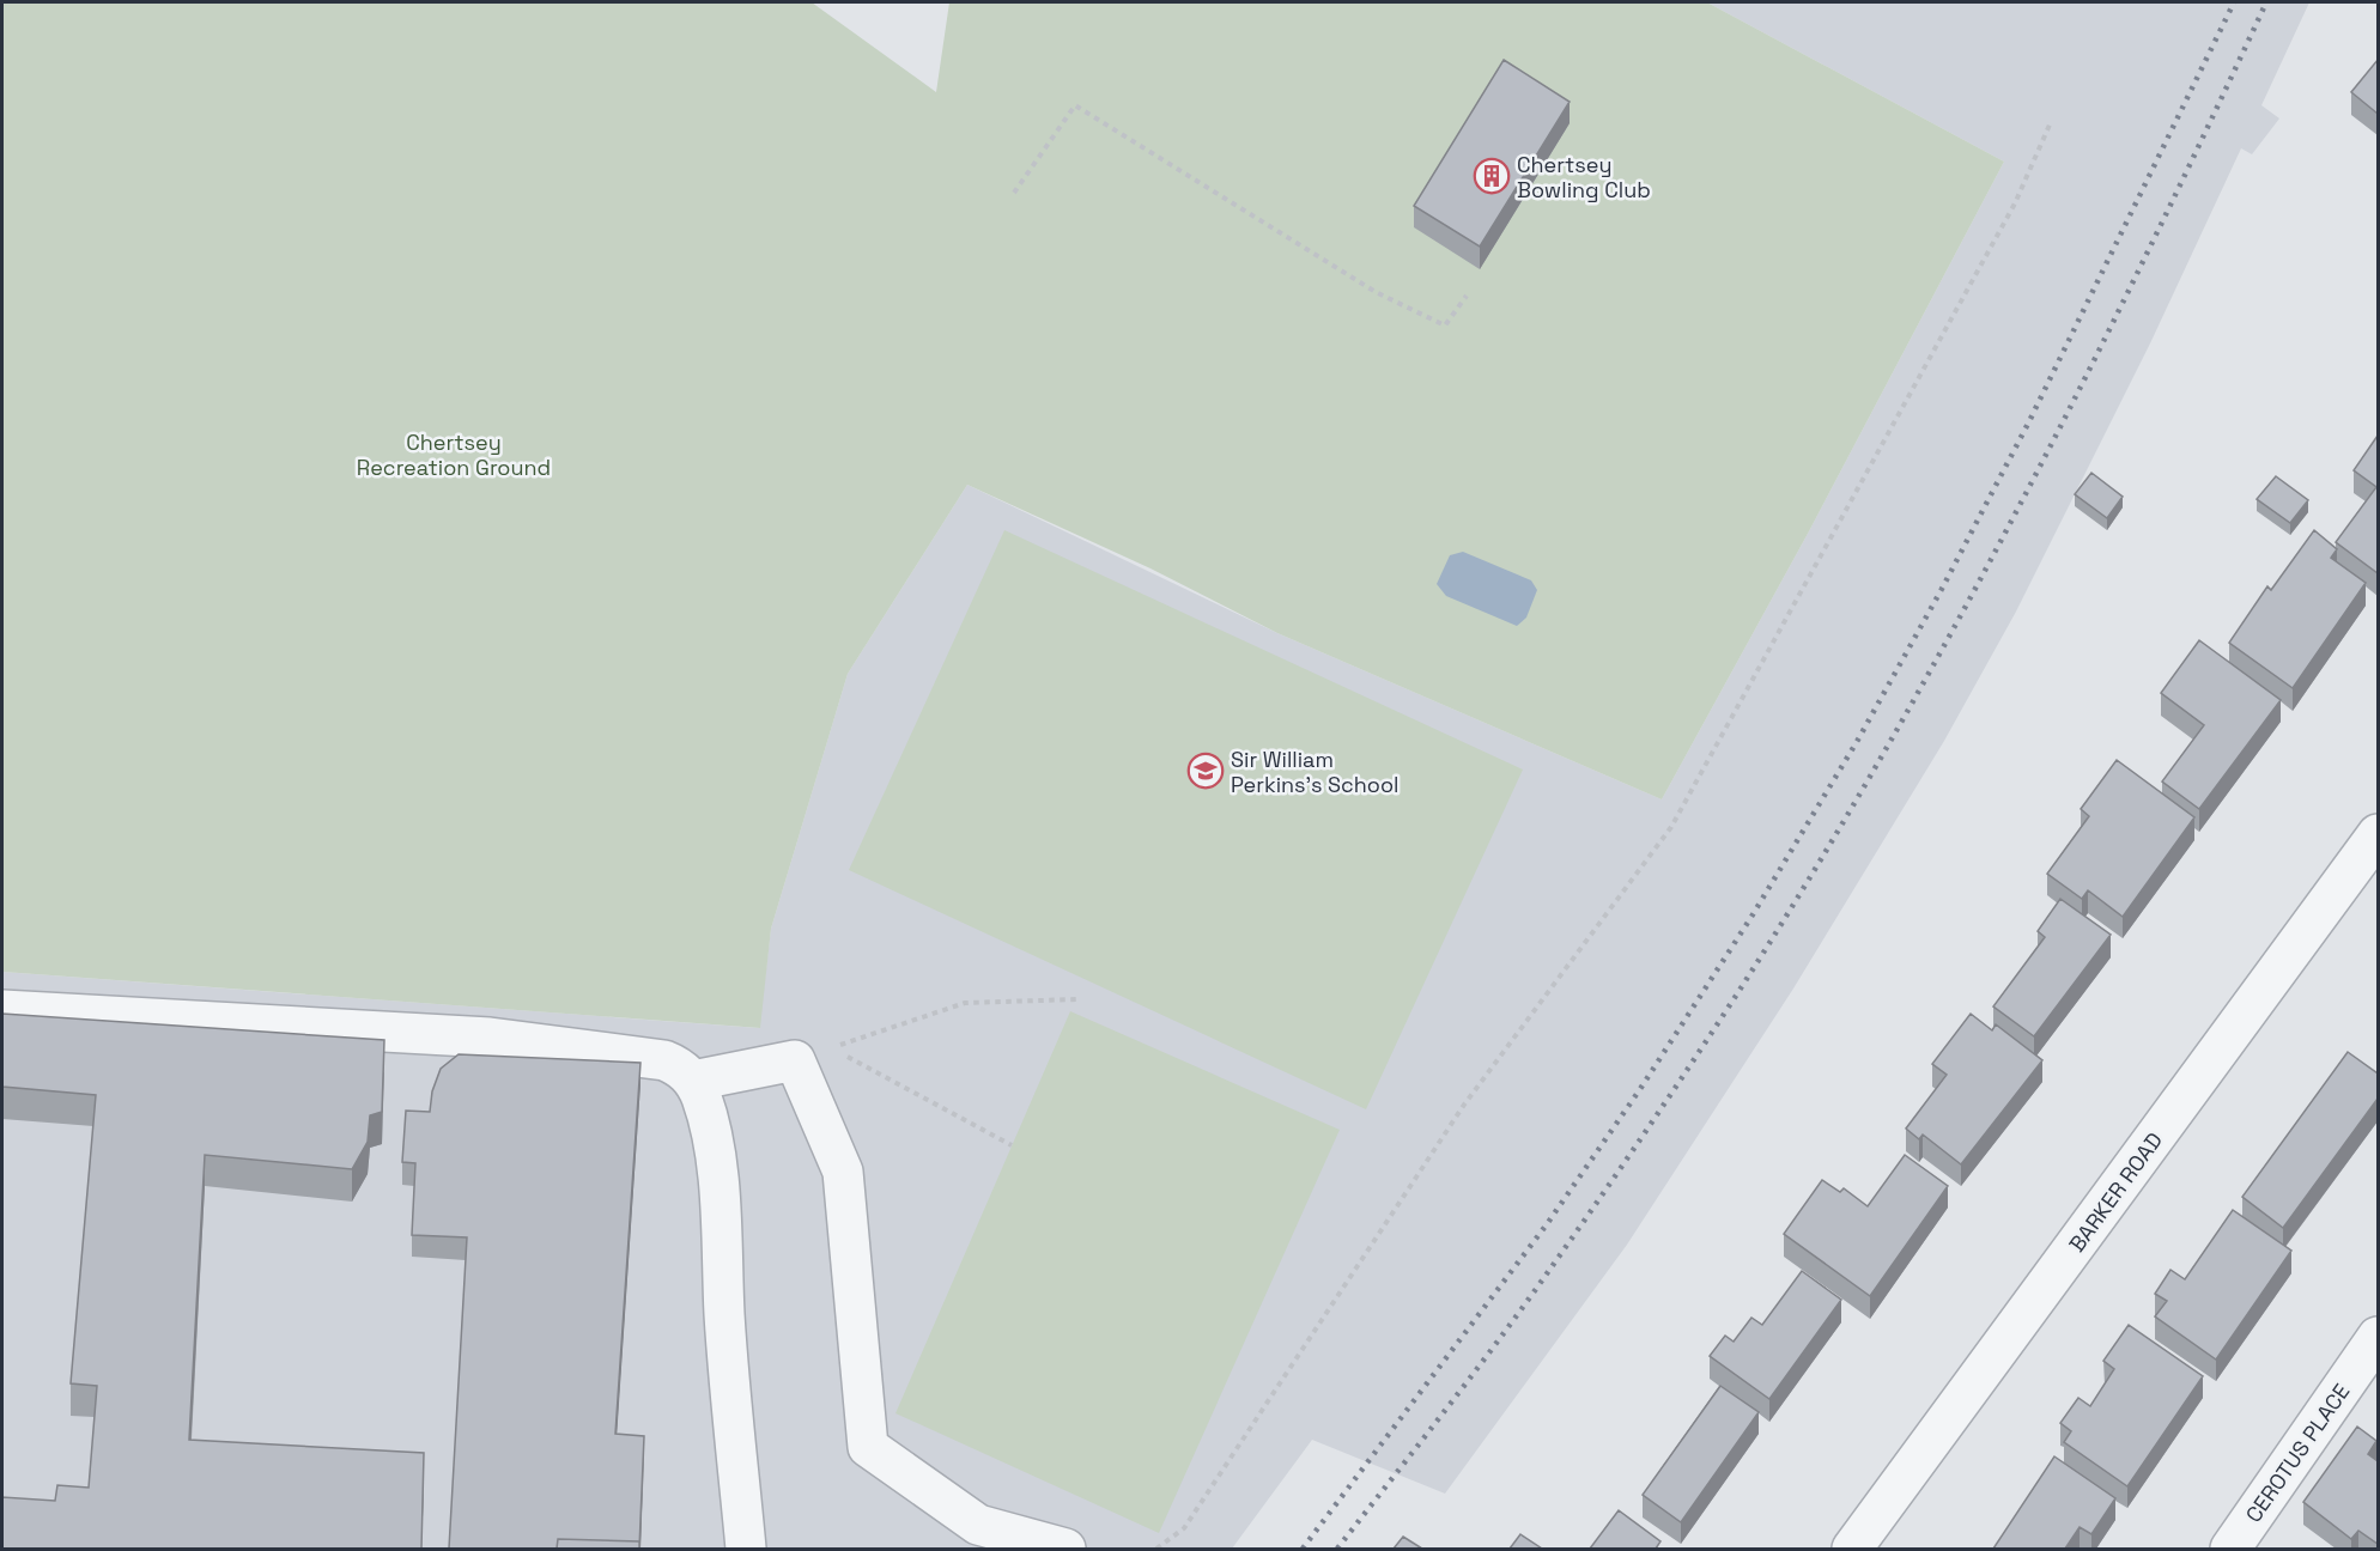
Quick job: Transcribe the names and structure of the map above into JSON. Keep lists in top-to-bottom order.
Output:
{
  "streets": {
    "street": ["BARKER ROAD", "CEROTUS PLACE"]
  },
  "parks": ["Chertsey Recreation Ground"],
  "places": {
    "building": ["Chertsey Bowling Club"],
    "school or university": ["Sir William Perkins's School"]
  }
}
